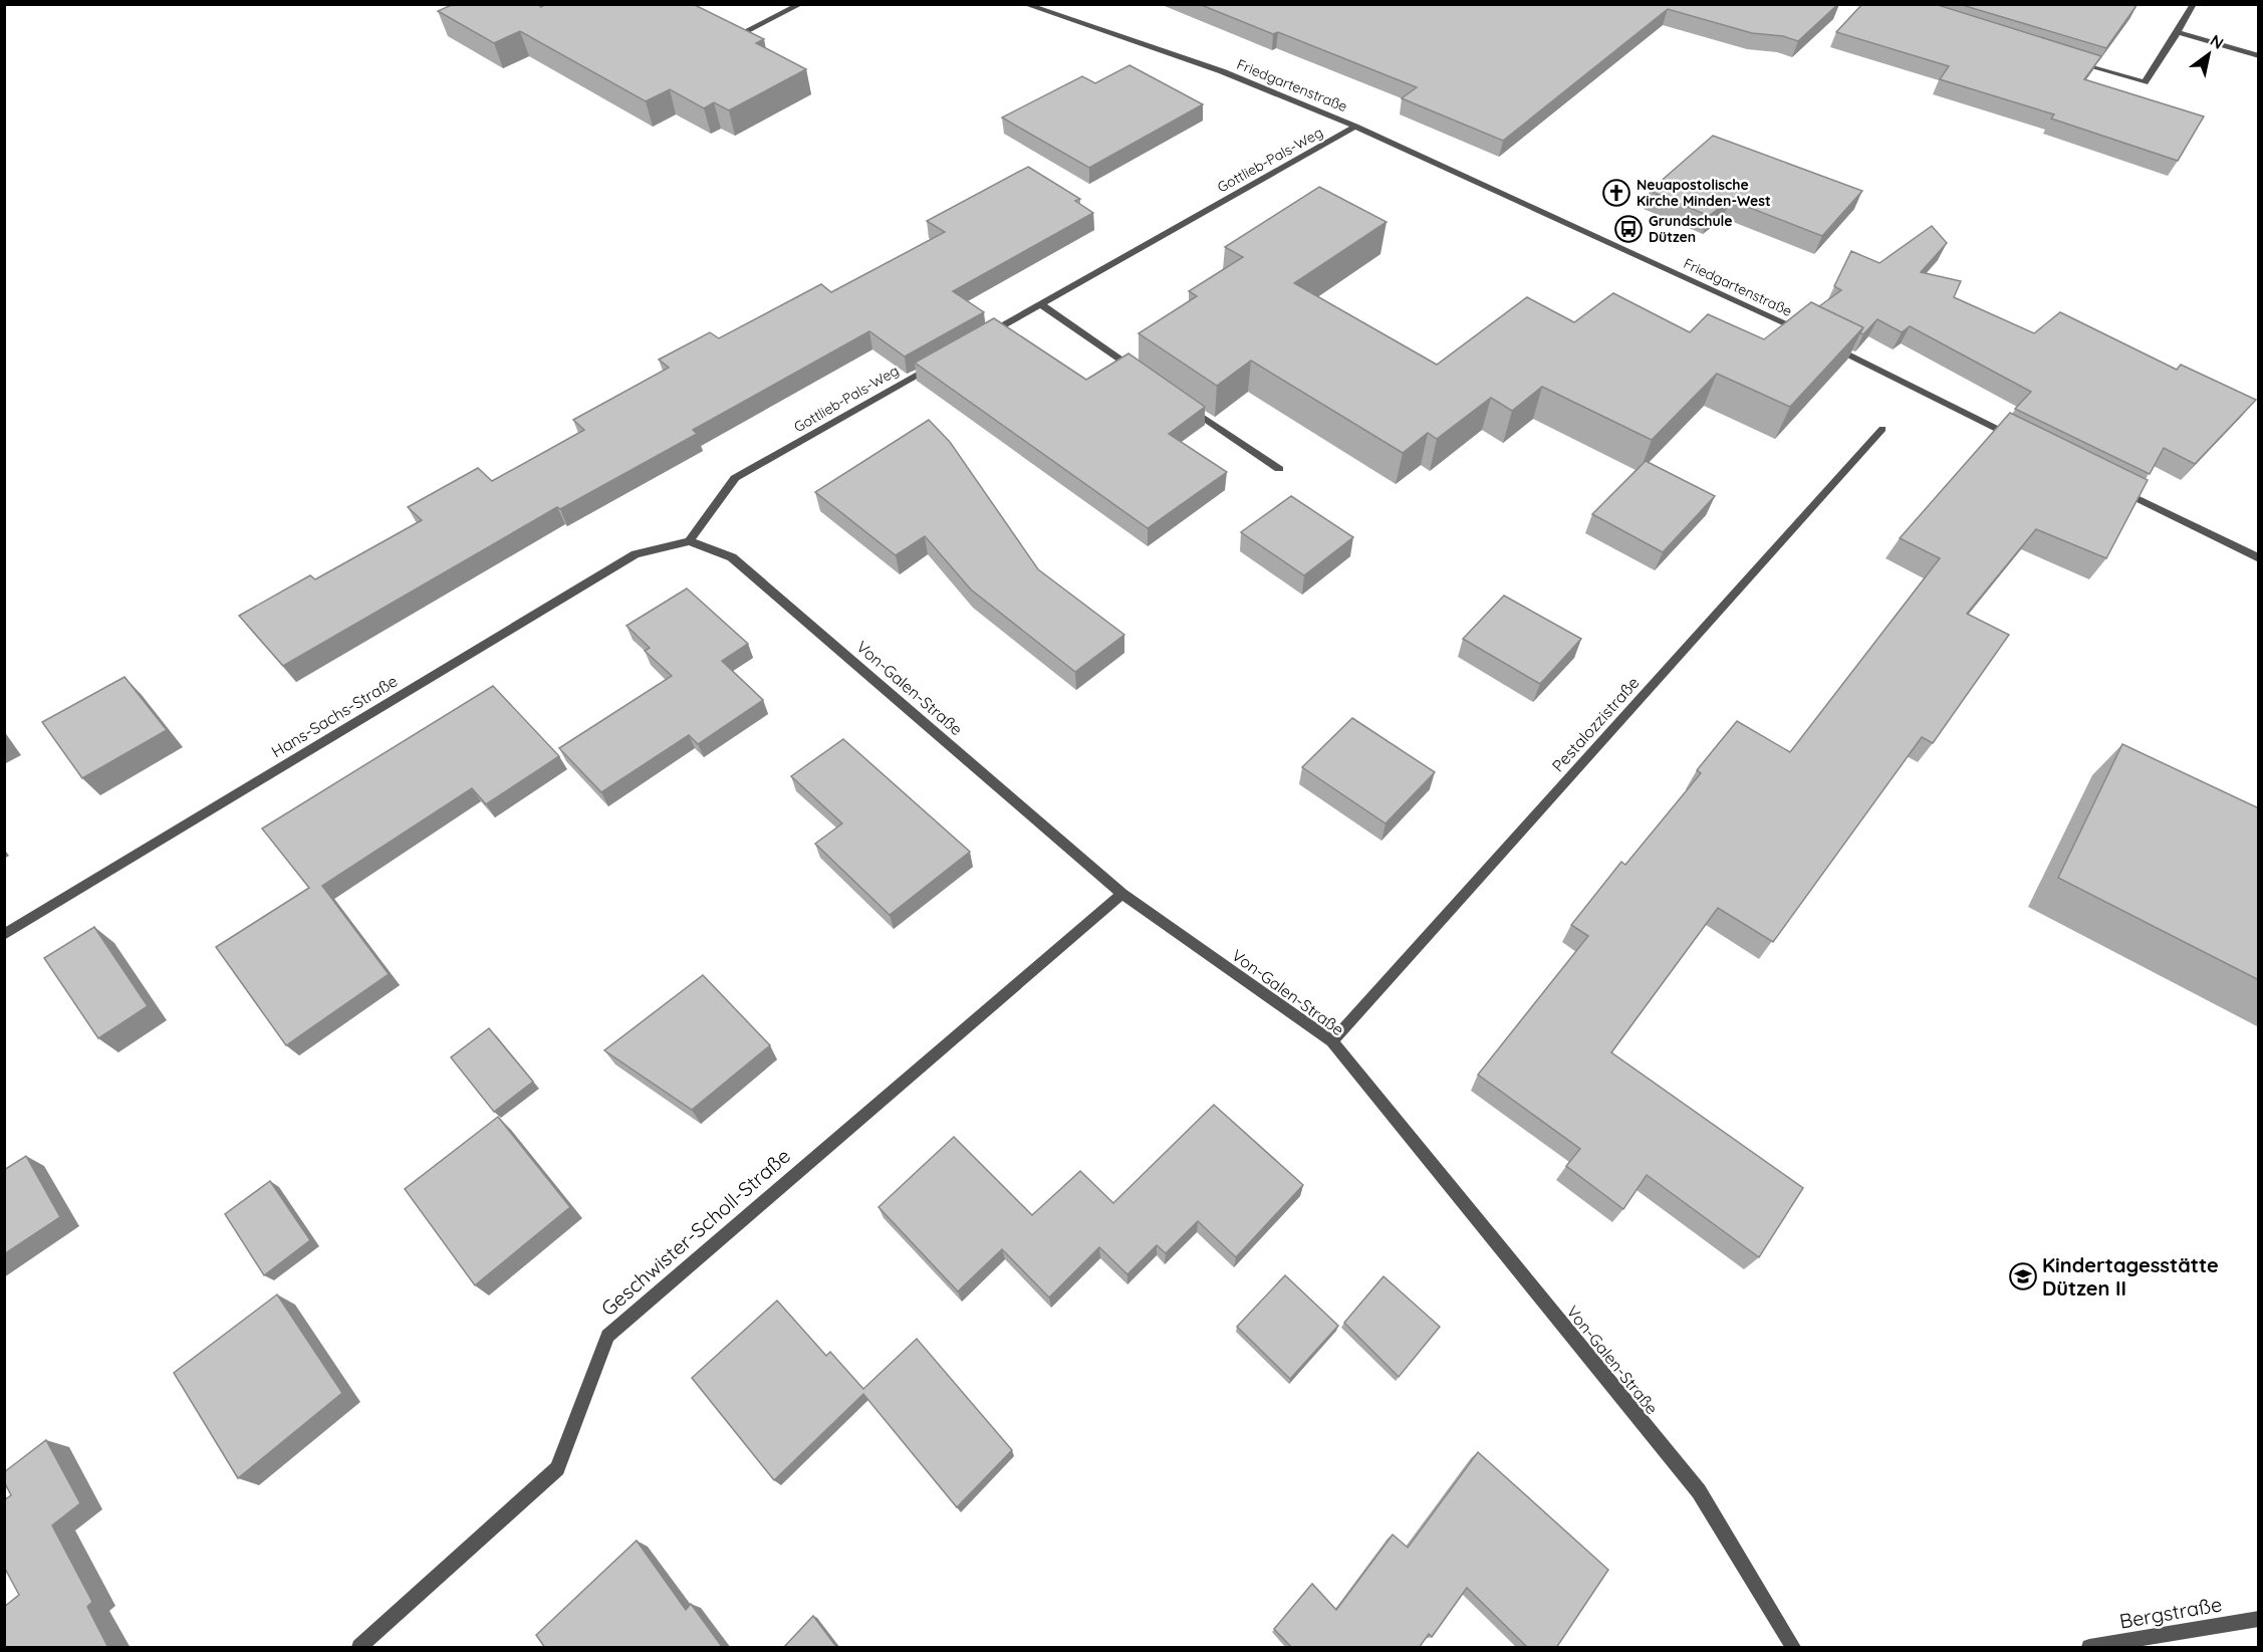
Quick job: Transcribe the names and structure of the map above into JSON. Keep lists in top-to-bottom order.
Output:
{
  "streets": {
    "street": [
      "Friedgartenstraße",
      "Gottlieb-Pals-Weg",
      "Von-Galen-Straße",
      "Hans-Sachs-Straße",
      "Pestalozzistraße",
      "Geschwister-Scholl-Straße",
      "Bergstraße"
    ]
  },
  "crossings": [
    ["Friedgartenstraße", "Gottlieb-Pals-Weg"],
    ["Gottlieb-Pals-Weg", "Von-Galen-Straße"],
    ["Gottlieb-Pals-Weg", "Hans-Sachs-Straße"],
    ["Von-Galen-Straße", "Hans-Sachs-Straße"],
    ["Von-Galen-Straße", "Pestalozzistraße"],
    ["Von-Galen-Straße", "Geschwister-Scholl-Straße"]
  ],
  "places": {
    "church": ["Neuapostolische Kirche Minden-West"],
    "bus stop": ["Grundschule Dützen"],
    "school or university": ["Kindertagesstätte Dützen II"]
  },
  "north": "top right"
}
